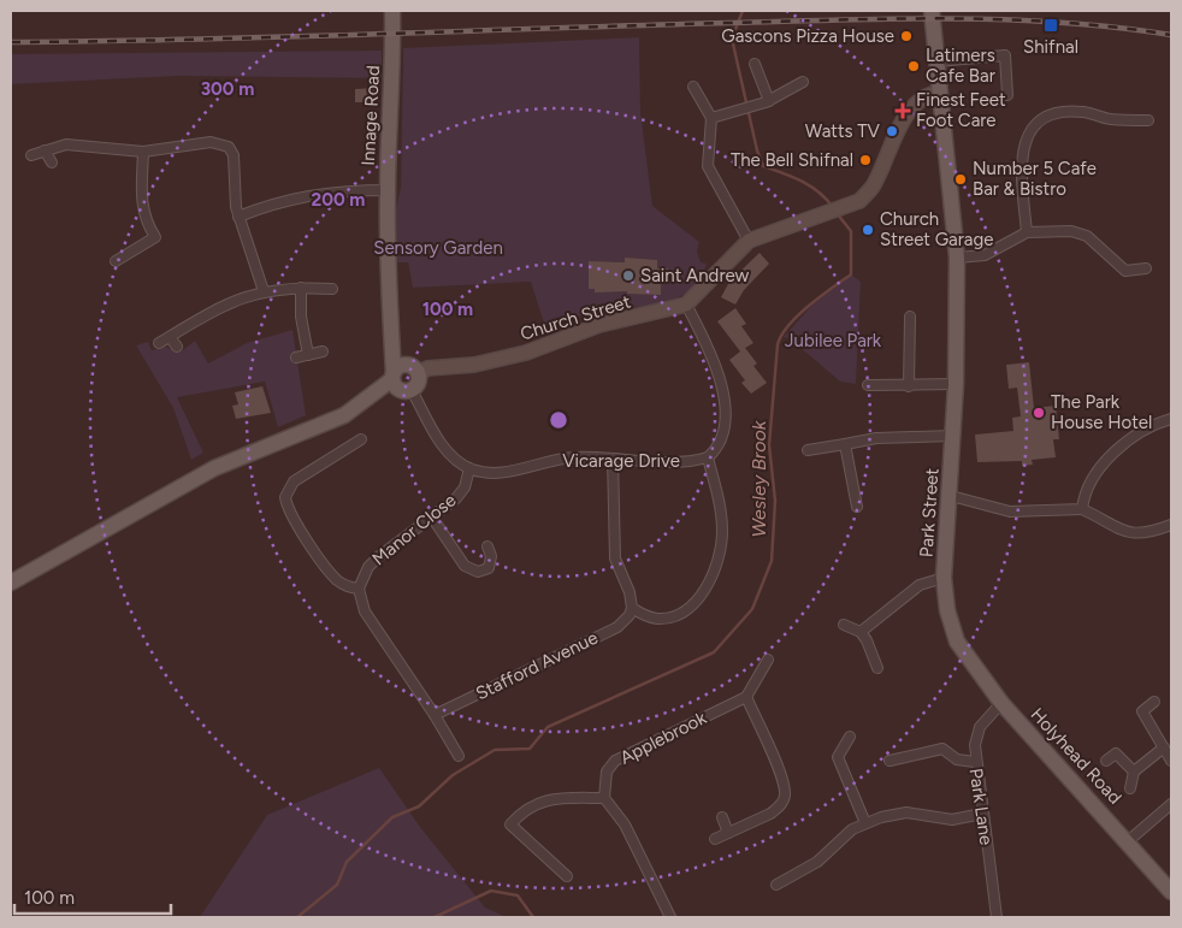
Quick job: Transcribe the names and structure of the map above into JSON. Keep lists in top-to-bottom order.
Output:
{
  "streets": {
    "main road": ["Innage Road", "Park Street", "Holyhead Road"],
    "street": [
      "Church Street",
      "Vicarage Drive",
      "Manor Close",
      "Stafford Avenue",
      "Applebrook",
      "Park Lane"
    ]
  },
  "crossings": [
    ["Innage Road", "Church Street"],
    ["Vicarage Drive", "Manor Close"],
    ["Park Street", "Holyhead Road"],
    ["Holyhead Road", "Park Lane"]
  ],
  "water": ["Wesley Brook"],
  "parks": ["Sensory Garden", "Jubilee Park"],
  "places": {
    "transit": ["Shifnal"],
    "other": [
      "Gascons Pizza House",
      "Latimers Cafe Bar",
      "Watts TV",
      "The Bell Shifnal",
      "Number 5 Cafe Bar & Bistro",
      "Church Street Garage",
      "Saint Andrew",
      "The Park House Hotel"
    ],
    "health": ["Finest Feet Foot Care"]
  },
  "scale_bar": "100 m",
  "rings": ["300 m", "200 m", "100 m"]
}
